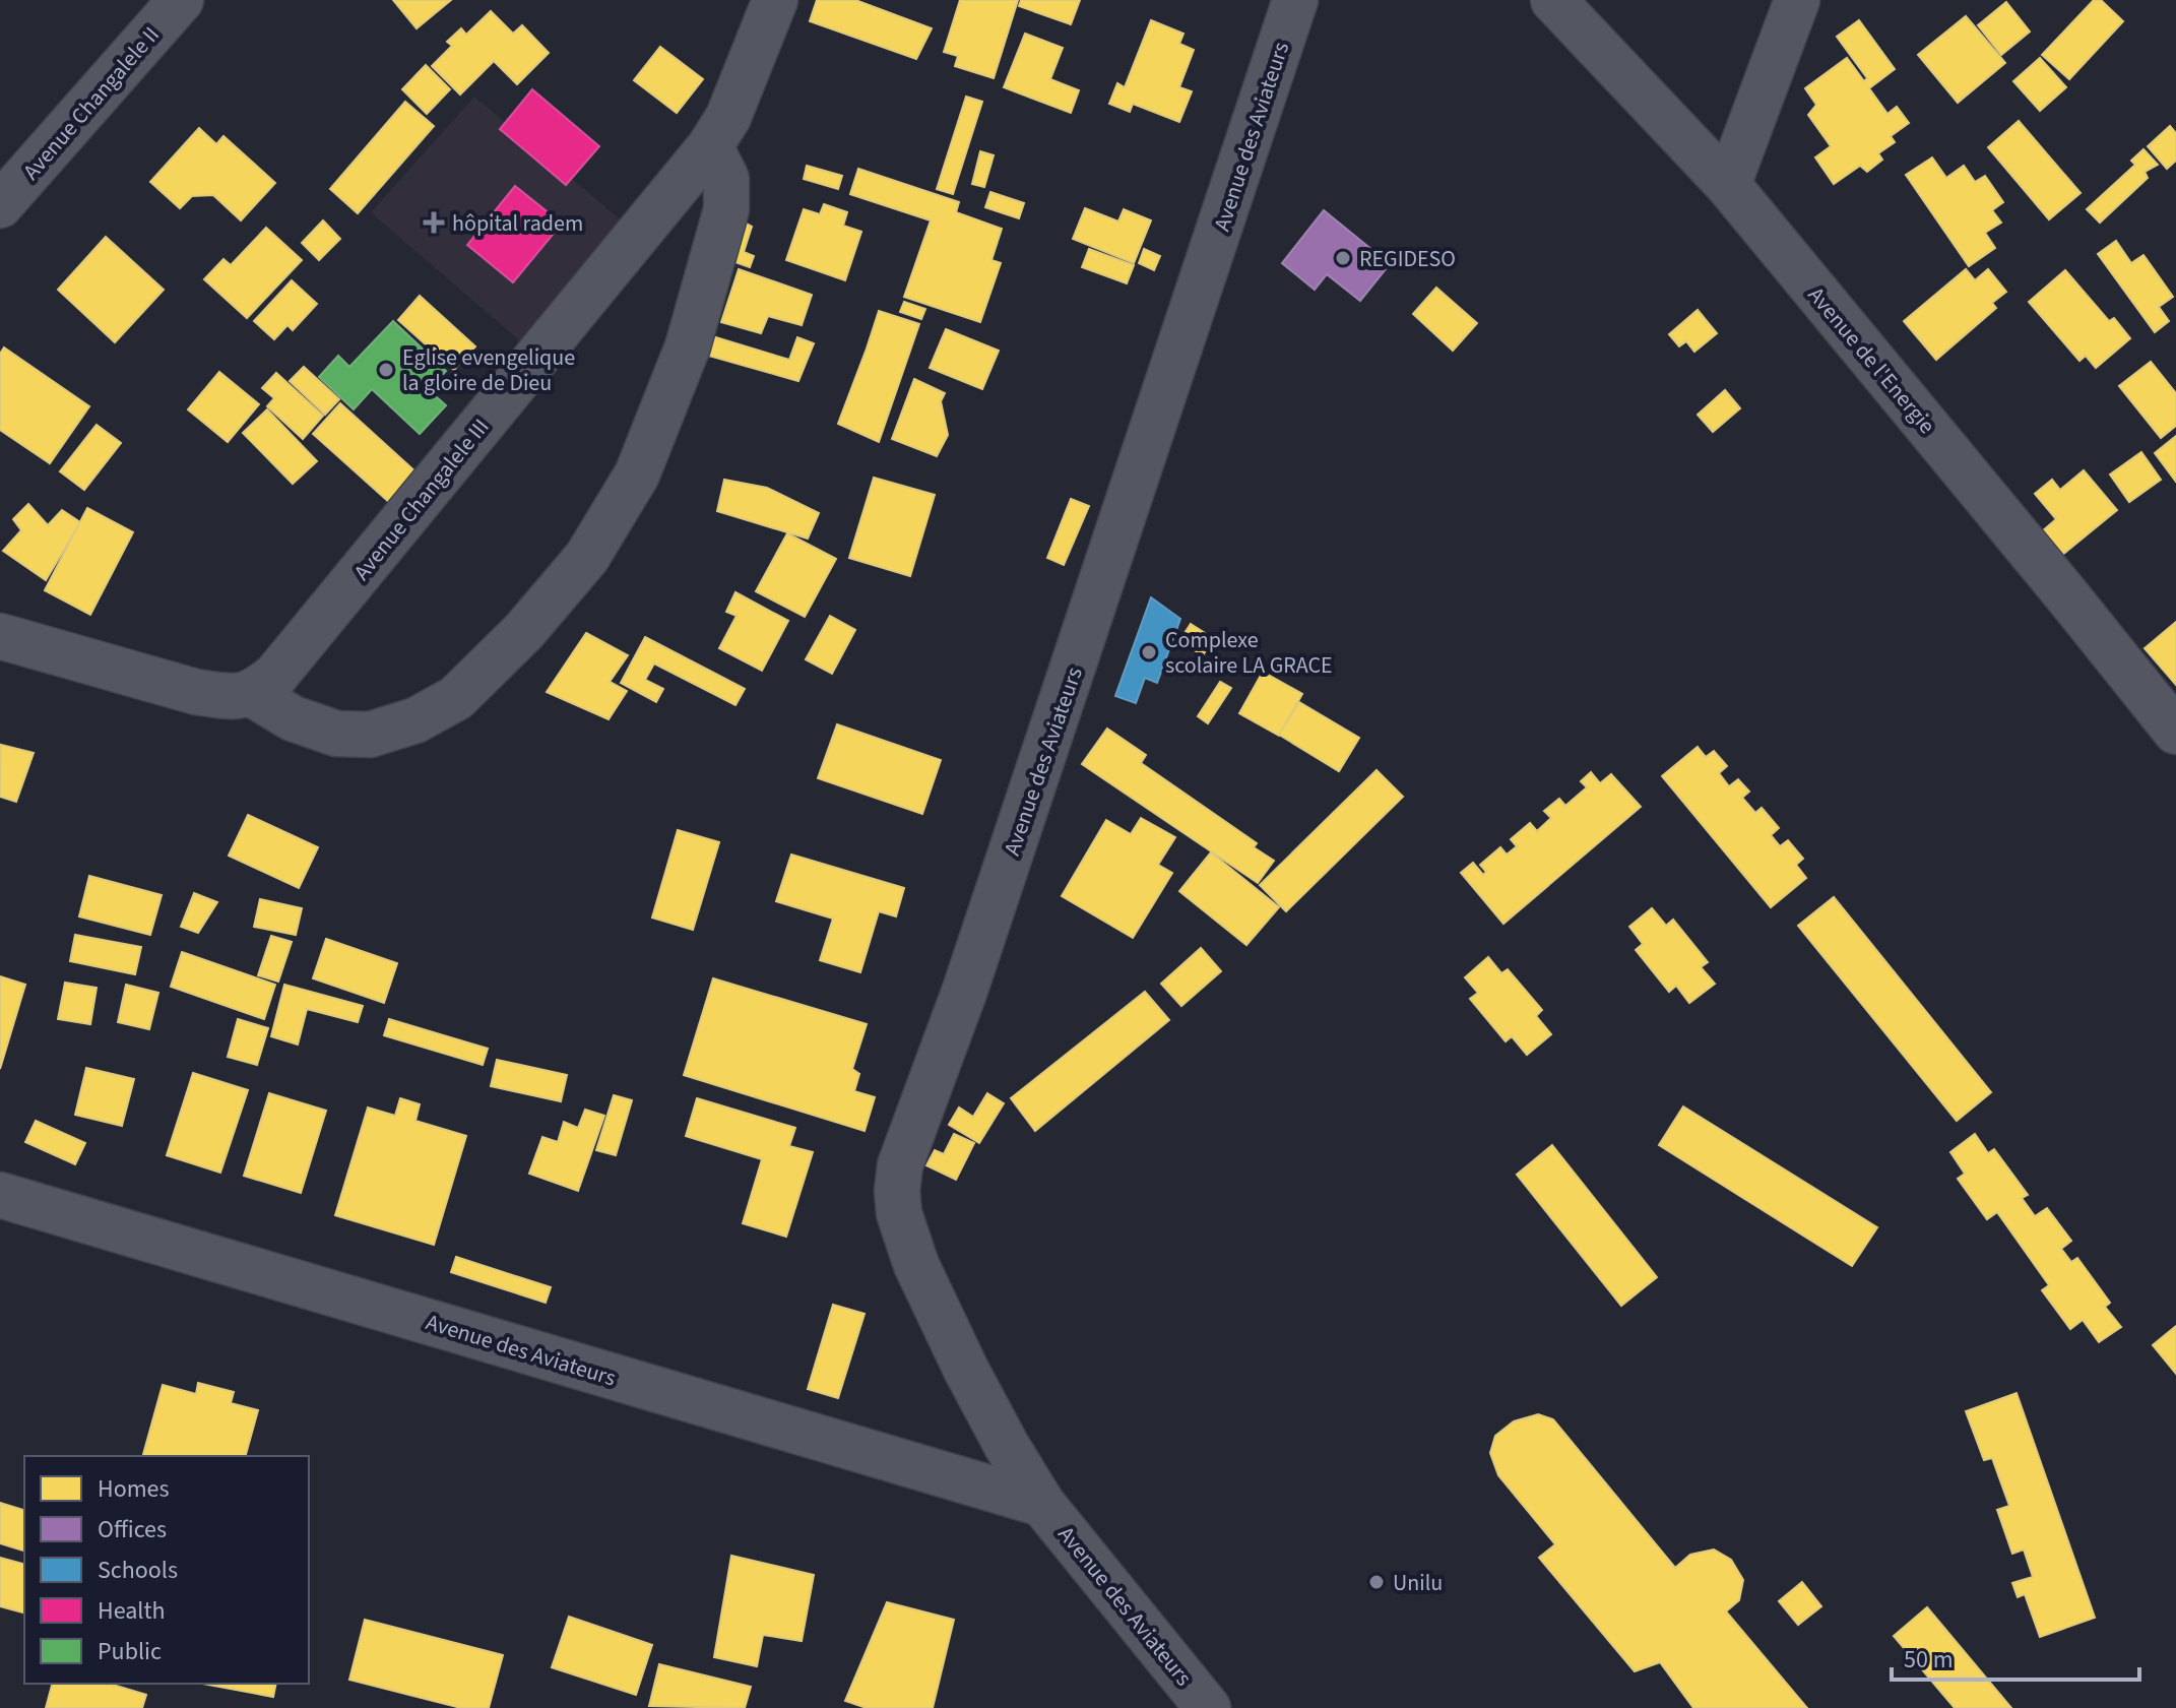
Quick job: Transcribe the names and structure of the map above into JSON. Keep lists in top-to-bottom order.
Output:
{
  "streets": {
    "street": [
      "Avenue Changalele II",
      "Avenue des Aviateurs",
      "Avenue de l'Energie",
      "Avenue Changalele III"
    ]
  },
  "places": {
    "health": ["hôpital radem"],
    "other": [
      "REGIDESO",
      "Eglise evengelique la gloire de Dieu",
      "Complexe scolaire LA GRACE",
      "Unilu"
    ]
  },
  "legend": [
    "Homes",
    "Offices",
    "Schools",
    "Health",
    "Public"
  ],
  "scale_bar": "50 m"
}
